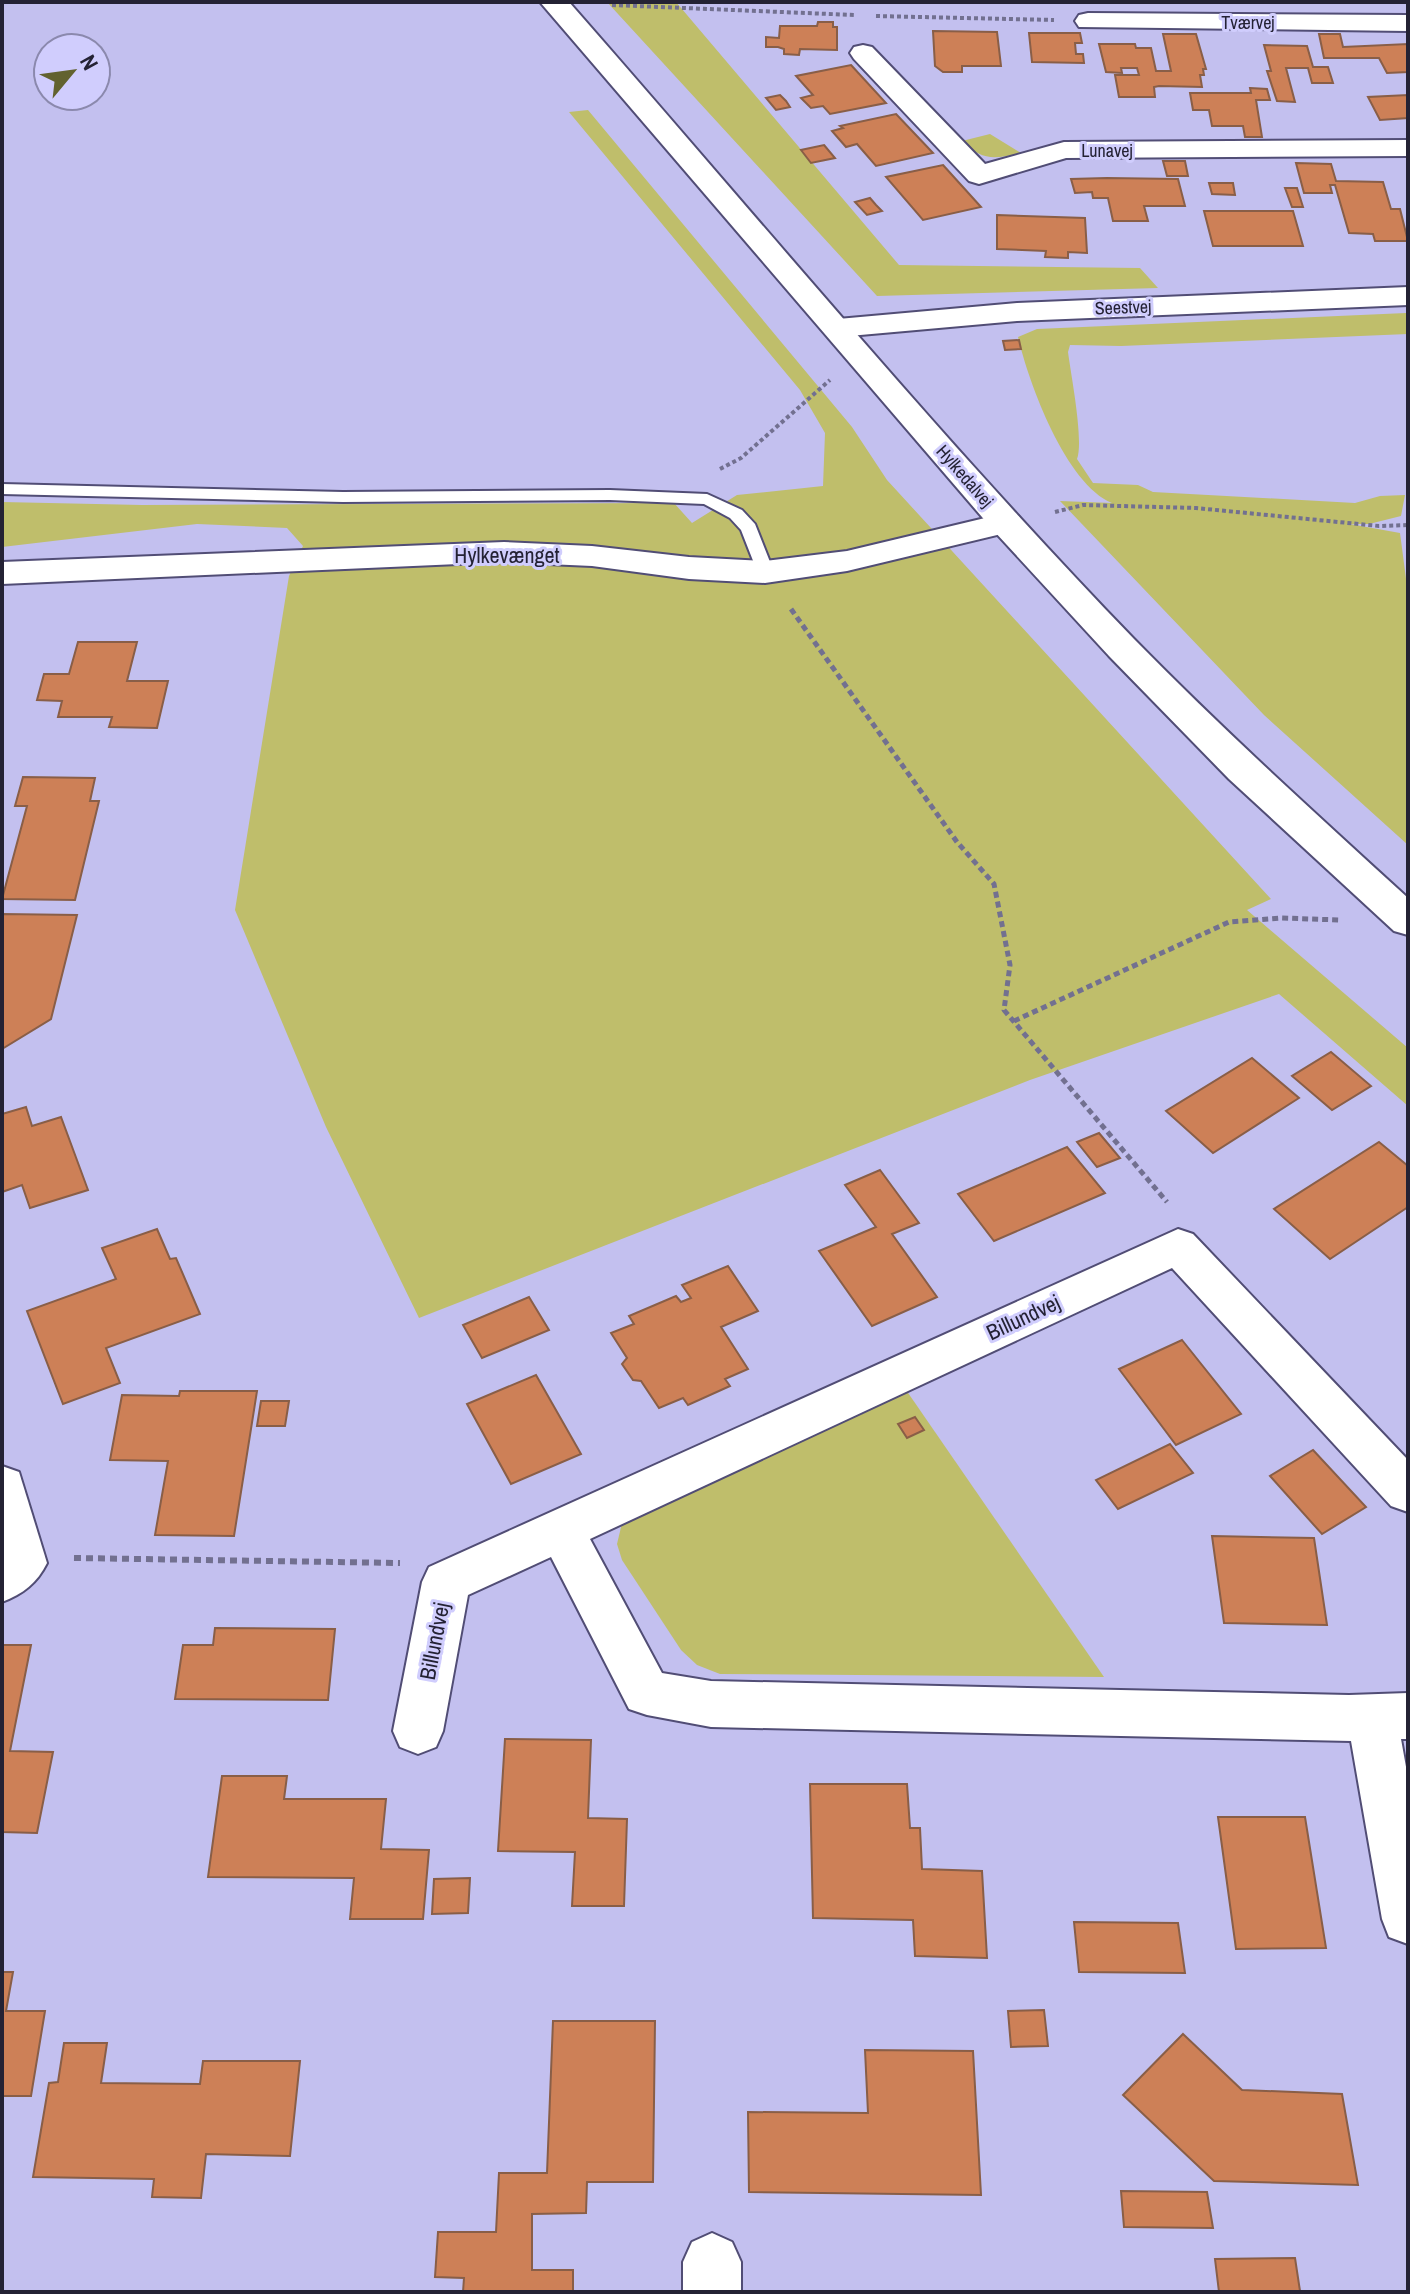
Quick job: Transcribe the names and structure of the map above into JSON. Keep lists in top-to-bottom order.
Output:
{
  "streets": {
    "street": [
      "Tværvej",
      "Lunavej",
      "Seestvej",
      "Hylkedalvej",
      "Hylkevænget",
      "Billundvej"
    ]
  },
  "crossings": [
    ["Seestvej", "Hylkedalvej"],
    ["Hylkedalvej", "Hylkevænget"]
  ],
  "north": "top right"
}
